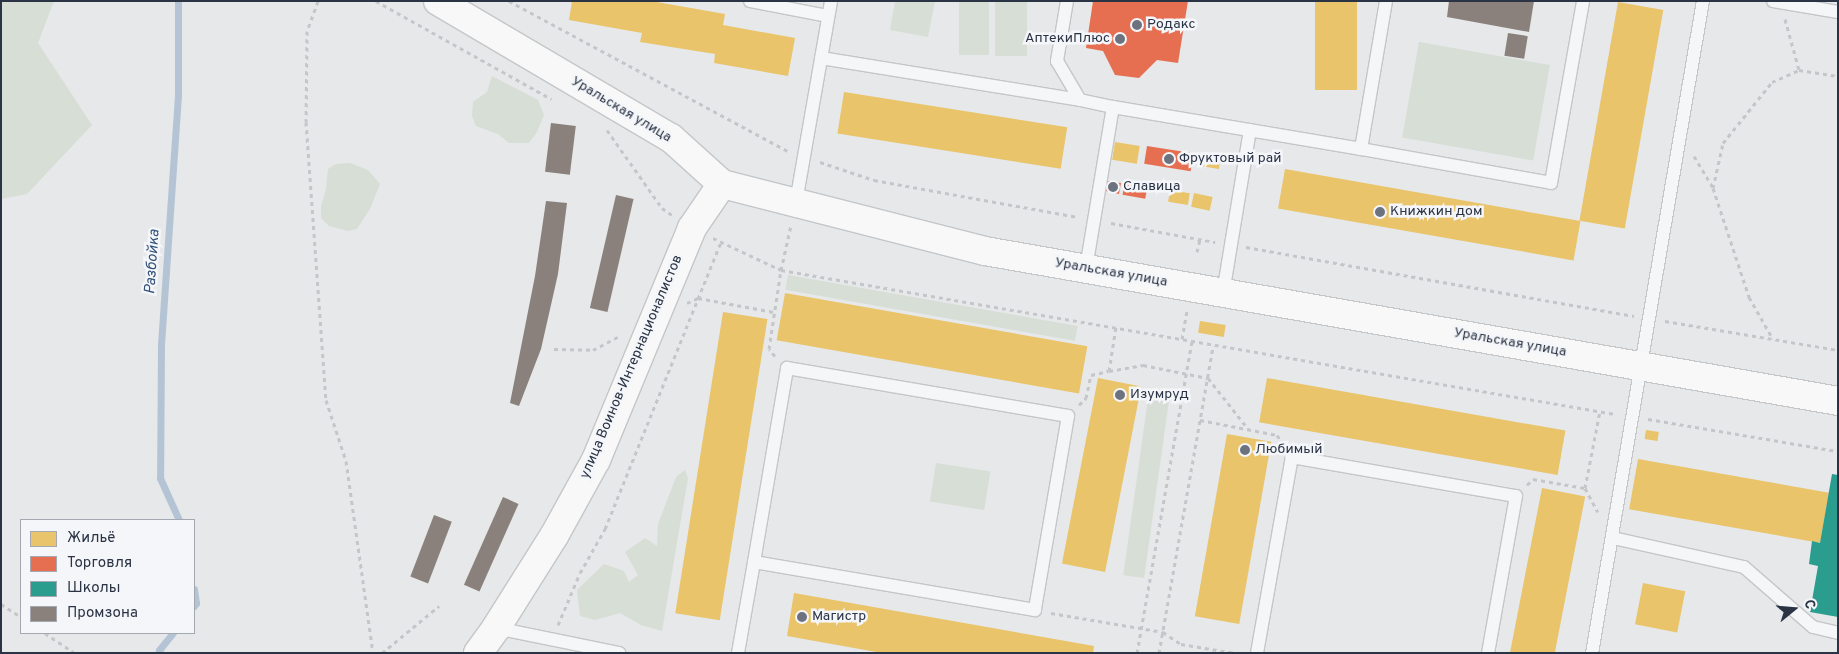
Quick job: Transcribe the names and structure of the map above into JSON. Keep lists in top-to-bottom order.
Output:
{
  "streets": {
    "street": ["Уральская улица", "улица Воинов-Интернационалистов"]
  },
  "crossings": [
    ["Уральская улица", "улица Воинов-Интернационалистов"]
  ],
  "water": ["Разбойка"],
  "places": [
    "Родакс",
    "АптекиПлюс",
    "Фруктовый рай",
    "Славица",
    "Книжкин дом",
    "Изумруд",
    "Любимый",
    "Магистр"
  ],
  "legend": [
    "Жильё",
    "Торговля",
    "Школы",
    "Промзона"
  ],
  "north": "right"
}
